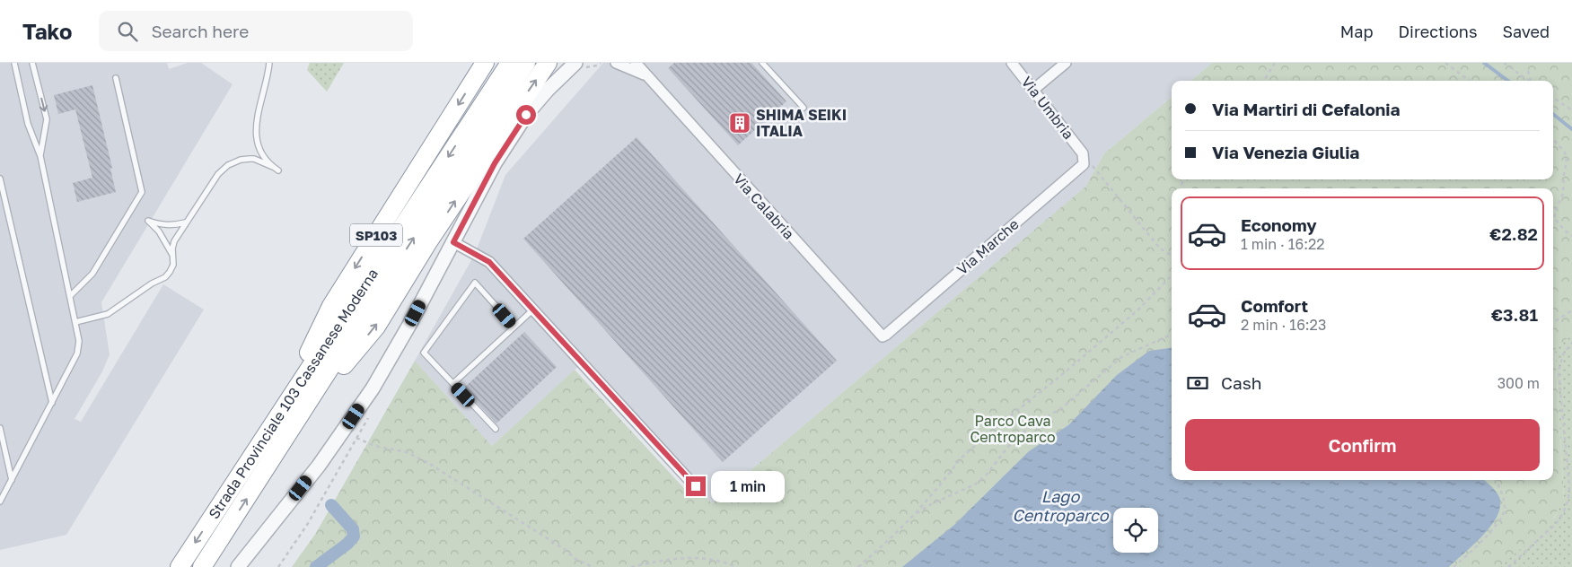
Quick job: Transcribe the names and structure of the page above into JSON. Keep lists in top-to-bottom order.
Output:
{
  "streets": {
    "highway": ["SP103", "Strada Provinciale 103 Cassanese Moderna"],
    "street": ["Via Umbria", "Via Calabria", "Via Marche"]
  },
  "crossings": [
    ["Via Umbria", "Via Marche"],
    ["Via Calabria", "Via Marche"],
    ["SP103", "Strada Provinciale 103 Cassanese Moderna"]
  ],
  "water": ["Lago Centroparco"],
  "parks": ["Parco Cava Centroparco"],
  "places": {
    "building": ["SHIMA SEIKI ITALIA"]
  },
  "page": {
    "header": "Tako",
    "search": "Search here",
    "nav": ["Map", "Directions", "Saved"],
    "banner": ["Via Martiri di Cefalonia", "Via Venezia Giulia"],
    "list": [
      {
        "name": "Economy",
        "note": "1 min · 16:22",
        "value": "€2.82"
      },
      {
        "name": "Comfort",
        "note": "2 min · 16:23",
        "value": "€3.81"
      }
    ],
    "pay": ["Cash", "300 m"],
    "buttons": "Confirm",
    "bubble": "1 min"
  }
}
